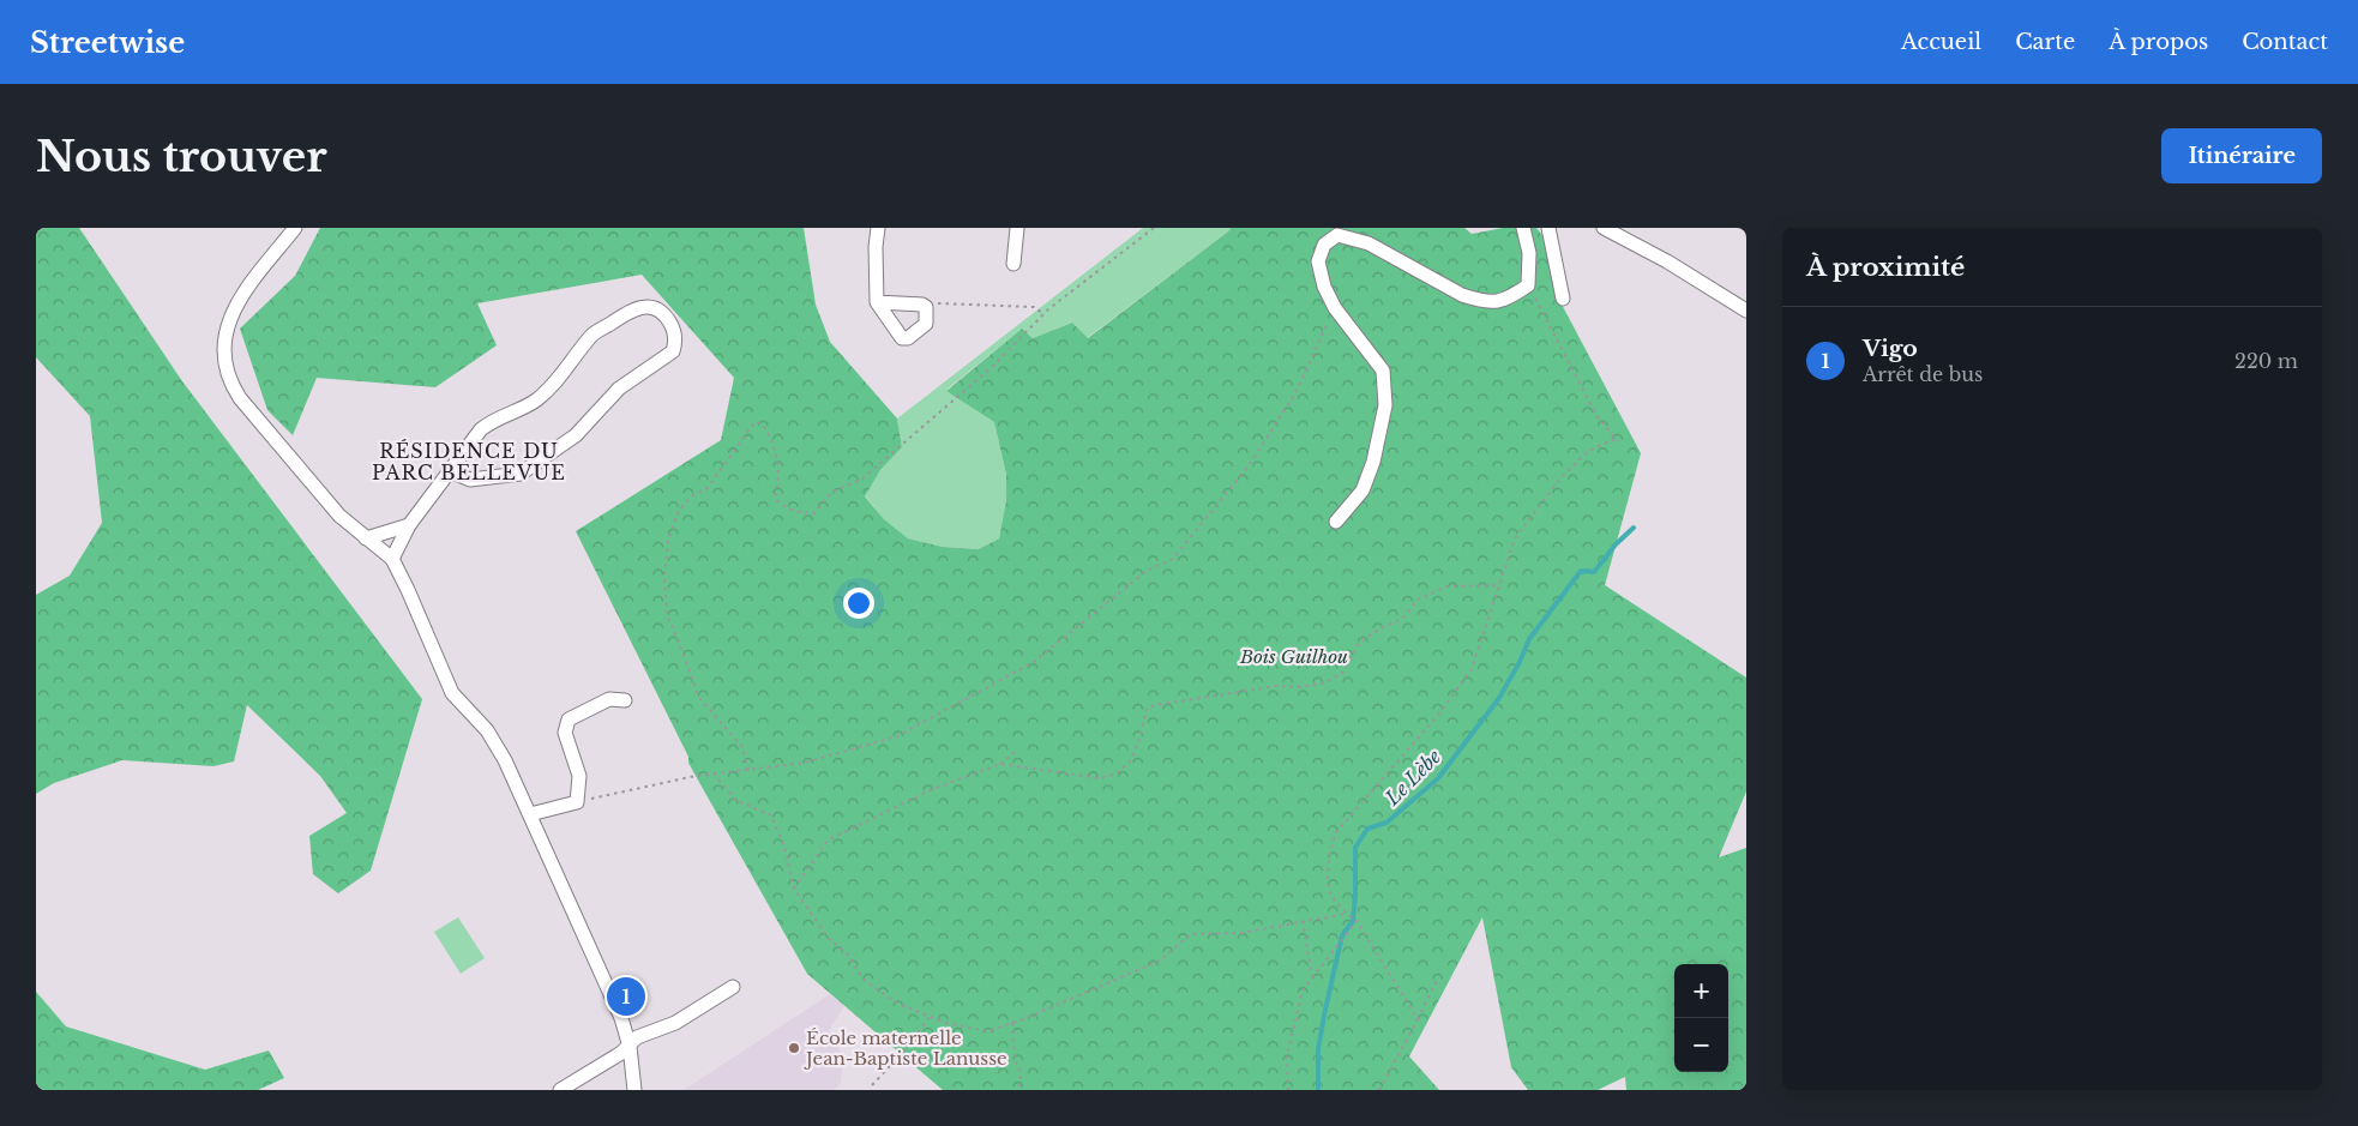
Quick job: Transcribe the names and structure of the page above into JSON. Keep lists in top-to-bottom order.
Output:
{
  "districts": ["RÉSIDENCE DU PARC BELLEVUE"],
  "water": ["Le Lèbe"],
  "parks": ["Bois Guilhou"],
  "places": ["École maternelle Jean-Baptiste Lanusse"],
  "page": {
    "header": "Streetwise",
    "nav": [
      "Accueil",
      "Carte",
      "À propos",
      "Contact"
    ],
    "buttons": "Itinéraire",
    "title": "Nous trouver",
    "heading": "À proximité",
    "list": [
      {
        "mark": "1",
        "name": "Vigo",
        "note": "Arrêt de bus",
        "value": "220 m"
      }
    ],
    "map_buttons": ["+", "−"],
    "pins": "1"
  }
}
